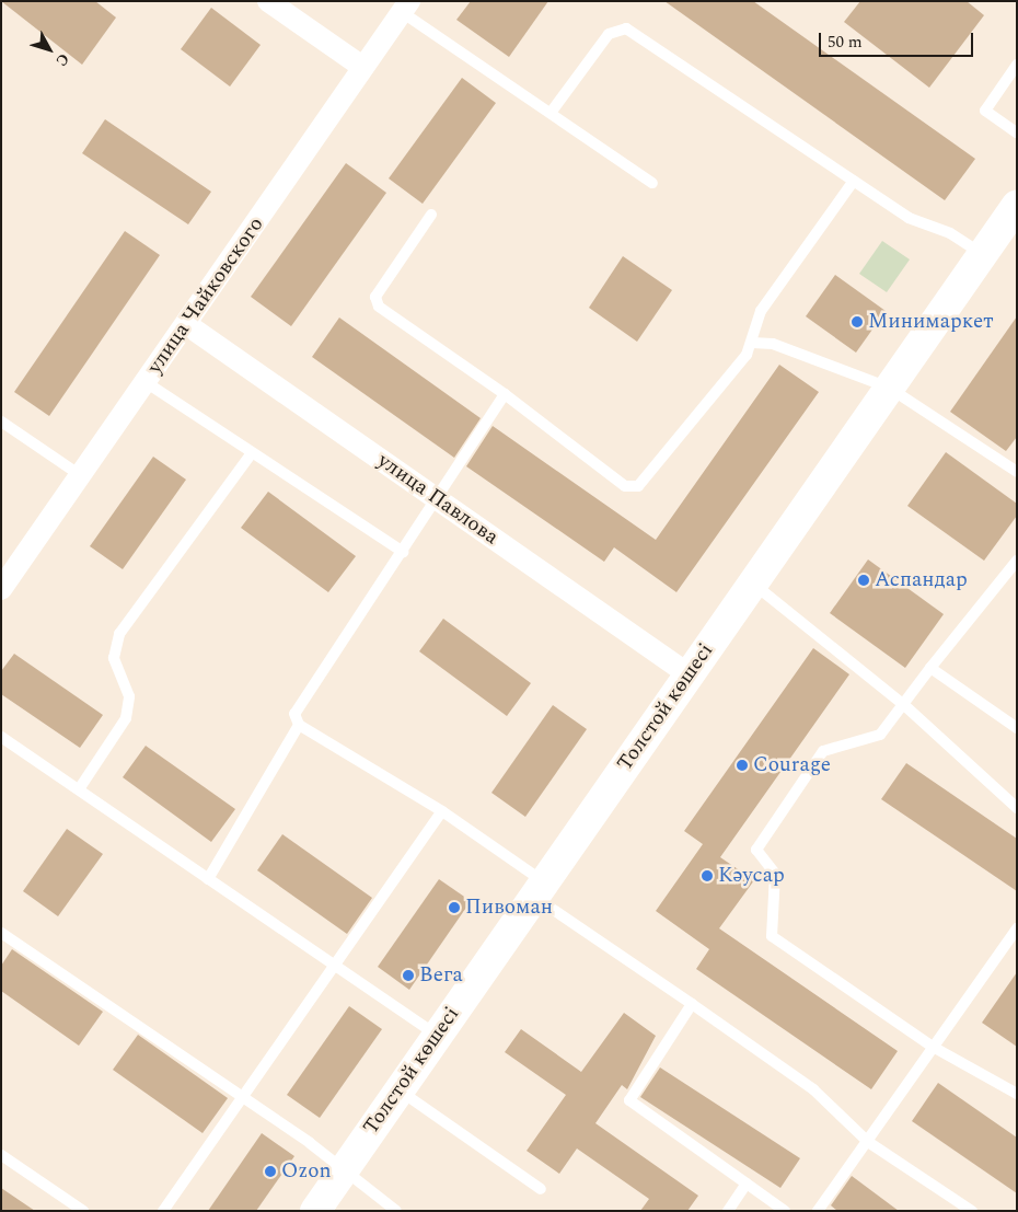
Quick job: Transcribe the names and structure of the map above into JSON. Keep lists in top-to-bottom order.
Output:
{
  "streets": {
    "main road": ["Толстой көшесі"],
    "street": ["улица Чайковского", "улица Павлова"]
  },
  "crossings": [
    ["улица Чайковского", "улица Павлова"],
    ["улица Павлова", "Толстой көшесі"]
  ],
  "places": [
    "Минимаркет",
    "Аспандар",
    "Courage",
    "Кәусар",
    "Пивоман",
    "Вега",
    "Ozon"
  ],
  "scale_bar": "50 m",
  "north": "bottom right"
}
